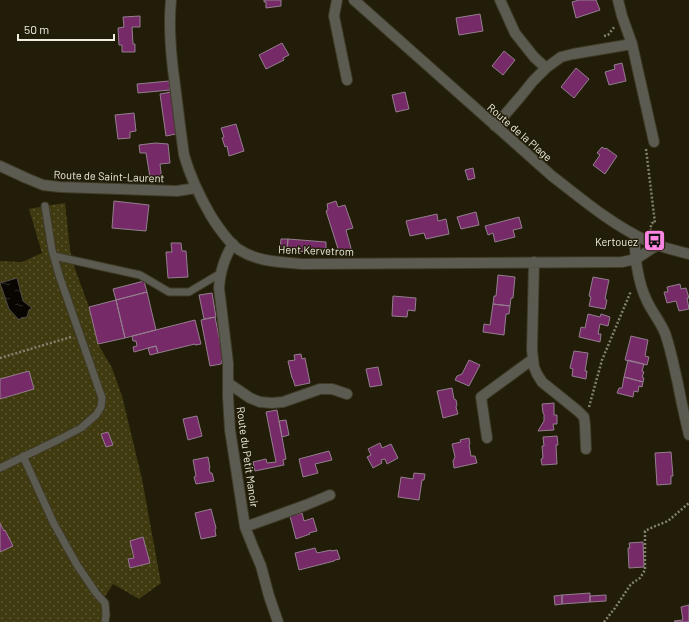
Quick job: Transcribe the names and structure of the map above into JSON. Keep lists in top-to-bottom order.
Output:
{
  "streets": {
    "street": [
      "Route de la Plage",
      "Route de Saint-Laurent",
      "Hent Kervetrom",
      "Route du Petit Manoir"
    ]
  },
  "crossings": [
    ["Route de Saint-Laurent", "Hent Kervetrom"],
    ["Hent Kervetrom", "Route du Petit Manoir"]
  ],
  "places": {
    "bus stop": ["Kertouez"]
  },
  "scale_bar": "50 m"
}
